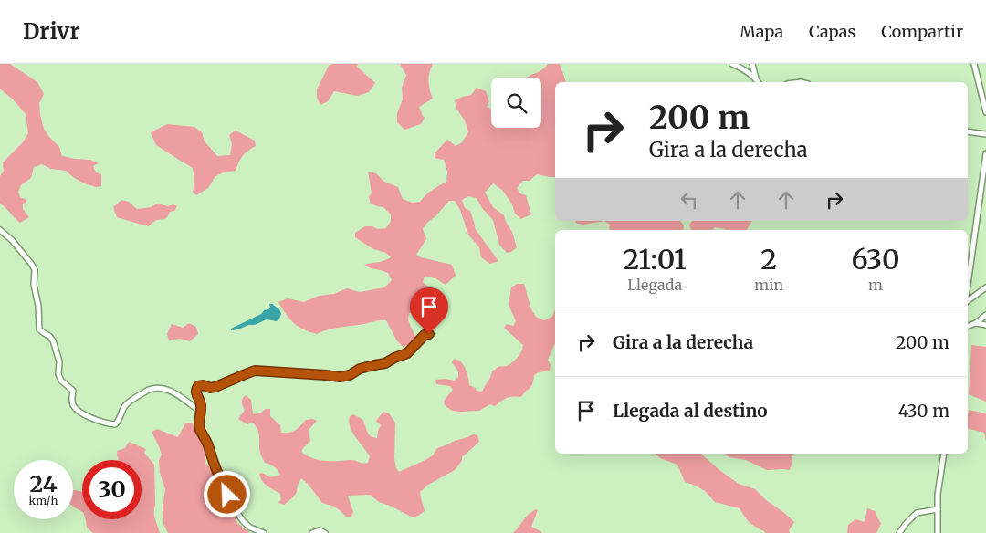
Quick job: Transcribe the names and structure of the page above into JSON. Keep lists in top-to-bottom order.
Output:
{
  "page": {
    "header": "Drivr",
    "nav": ["Mapa", "Capas", "Compartir"],
    "turn": ["200 m", "Gira a la derecha"],
    "eta": [
      "21:01",
      "Llegada",
      "2",
      "min",
      "630",
      "m"
    ],
    "list": [
      {
        "name": "Gira a la derecha",
        "value": "200 m"
      },
      {
        "name": "Llegada al destino",
        "value": "430 m"
      }
    ],
    "speed": "24 km/h",
    "limit": "30"
  }
}
